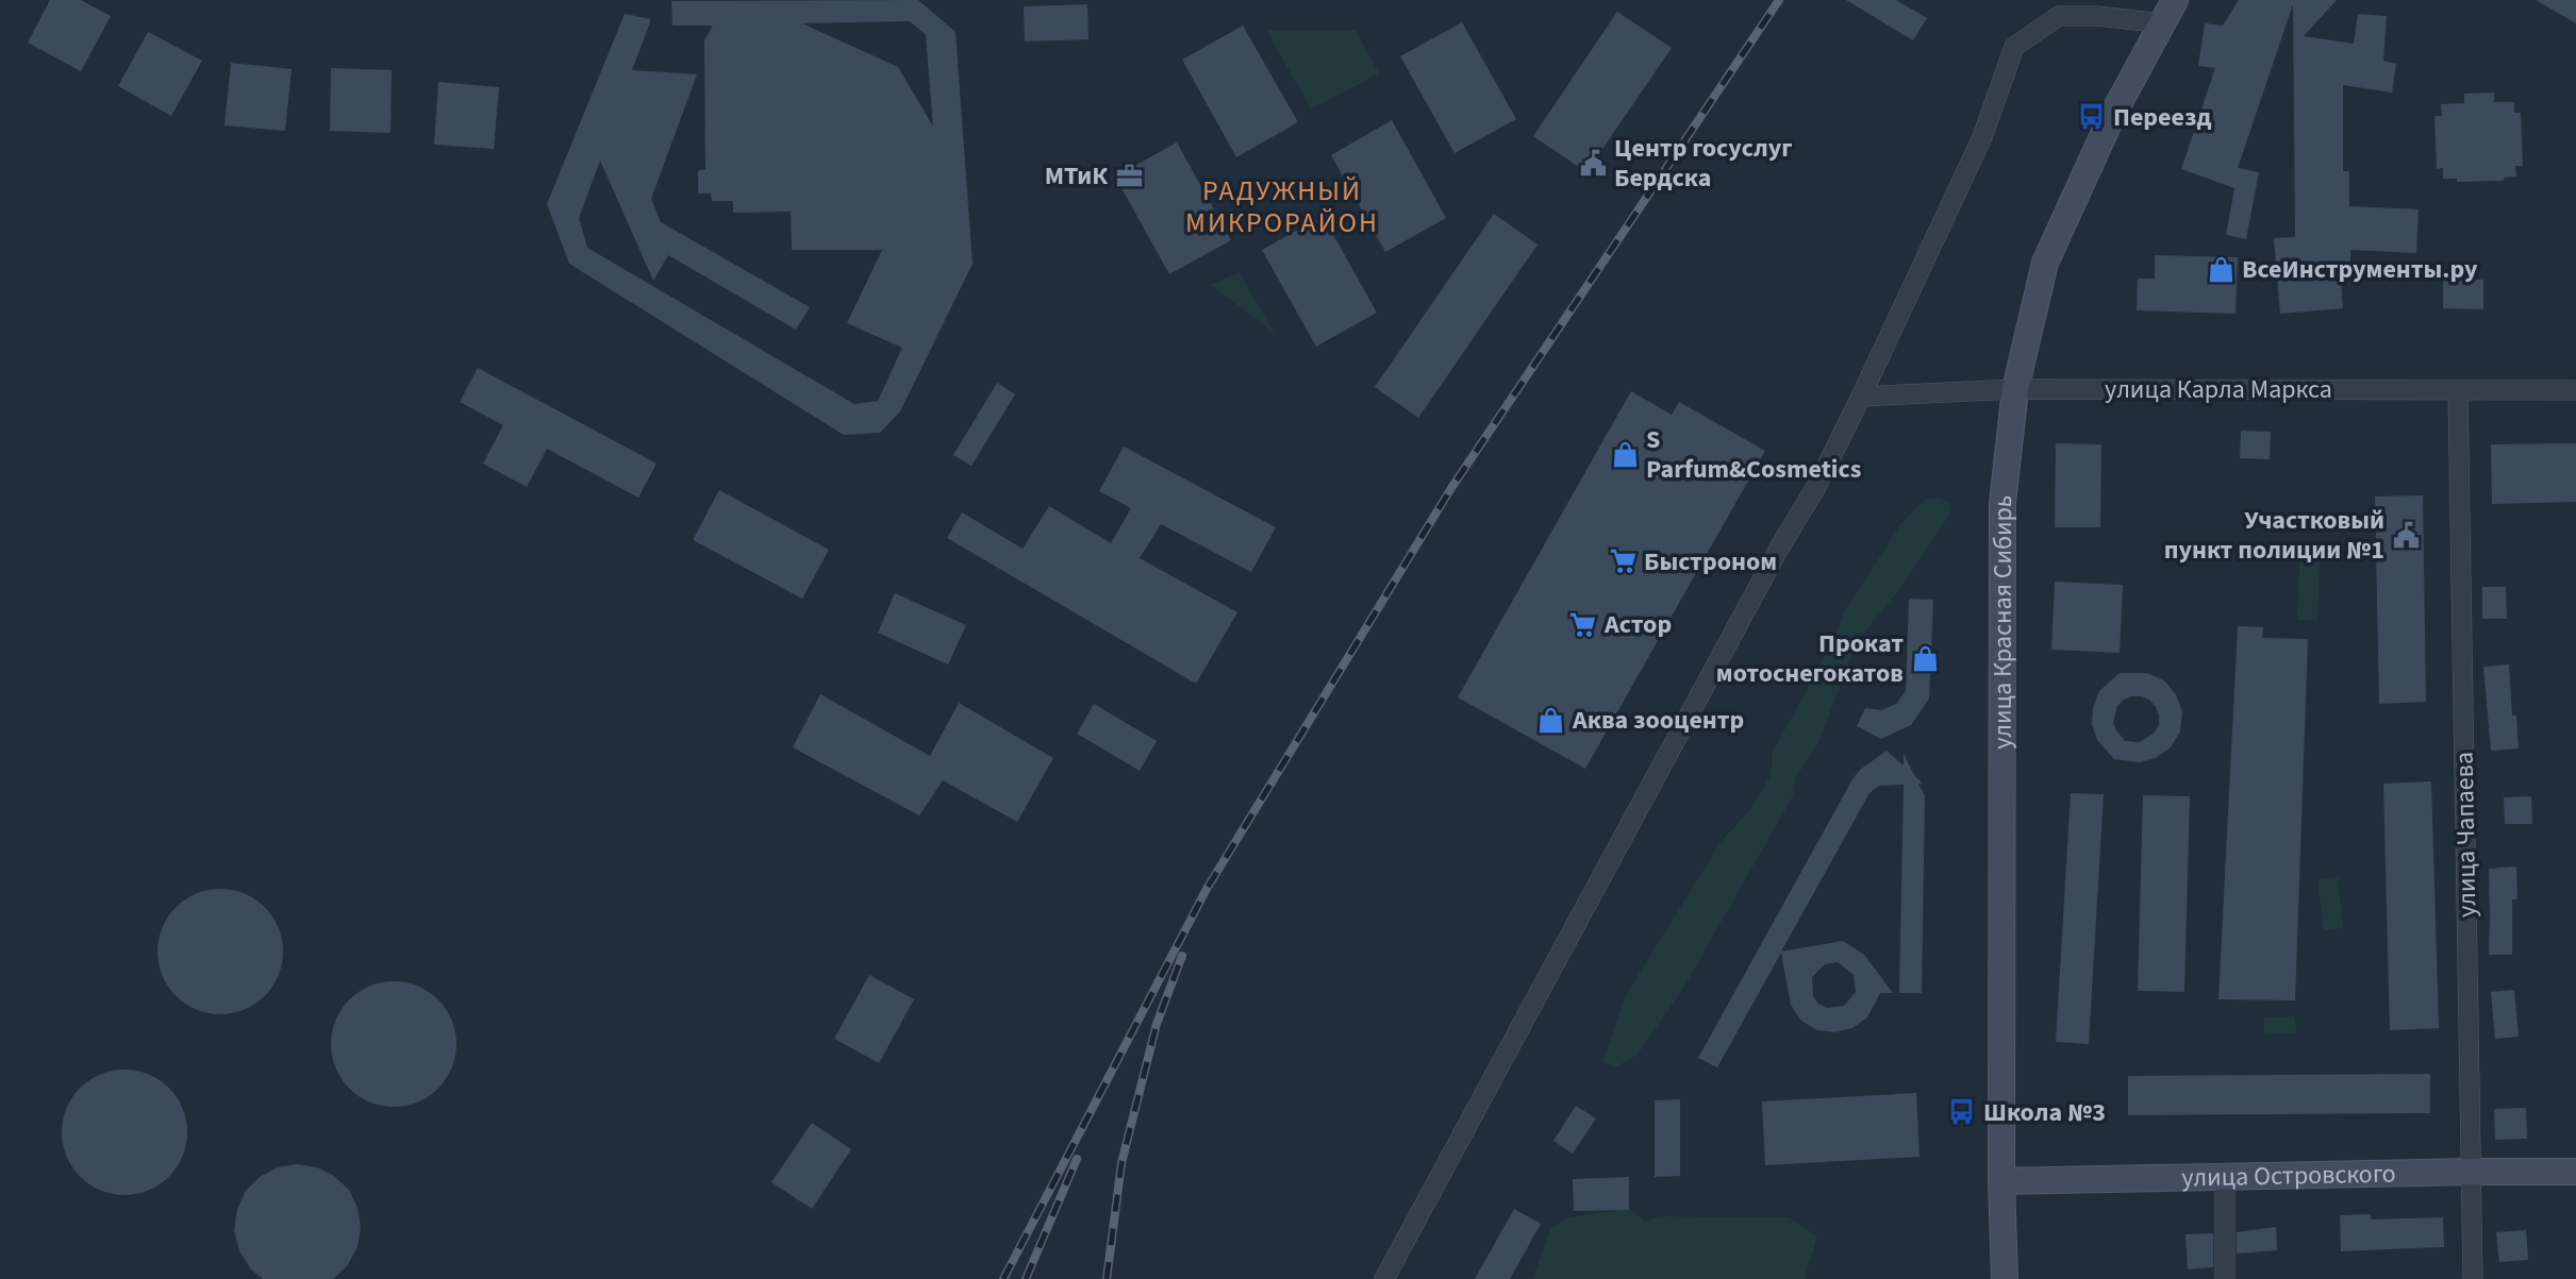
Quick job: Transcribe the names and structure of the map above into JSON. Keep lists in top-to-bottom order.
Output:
{
  "streets": {
    "main road": ["улица Красная Сибирь", "улица Островского"],
    "street": ["улица Карла Маркса", "улица Чапаева"]
  },
  "crossings": [
    ["улица Карла Маркса", "улица Красная Сибирь"],
    ["улица Карла Маркса", "улица Чапаева"],
    ["улица Красная Сибирь", "улица Островского"],
    ["улица Чапаева", "улица Островского"]
  ],
  "districts": ["РАДУЖНЫЙ МИКРОРАЙОН"],
  "places": {
    "bus stop": ["Переезд", "Школа №3"],
    "public building": ["Центр госуслуг Бердска", "Участковый пункт полиции №1"],
    "office": ["МТиК"],
    "shop": [
      "ВсеИнструменты.ру",
      "S Parfum&Cosmetics",
      "Прокат мотоснегокатов",
      "Аква зооцентр"
    ],
    "supermarket": ["Быстроном", "Астор"]
  }
}
